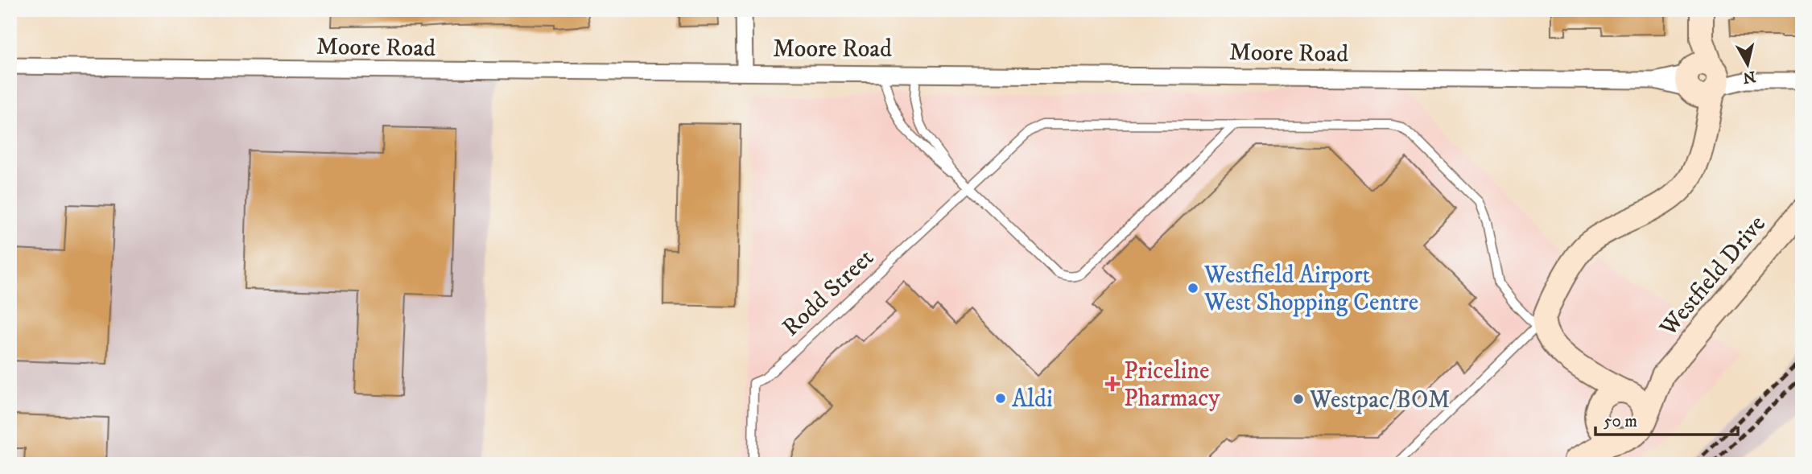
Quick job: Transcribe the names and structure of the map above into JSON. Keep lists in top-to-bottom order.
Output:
{
  "streets": {
    "main road": ["Westfield Drive"],
    "street": ["Moore Road"],
    "lane": ["Rodd Street"]
  },
  "places": {
    "other": ["Westfield Airport West Shopping Centre", "Aldi", "Westpac/BOM"],
    "health": ["Priceline Pharmacy"]
  },
  "scale_bar": "50 m",
  "north": "bottom"
}
